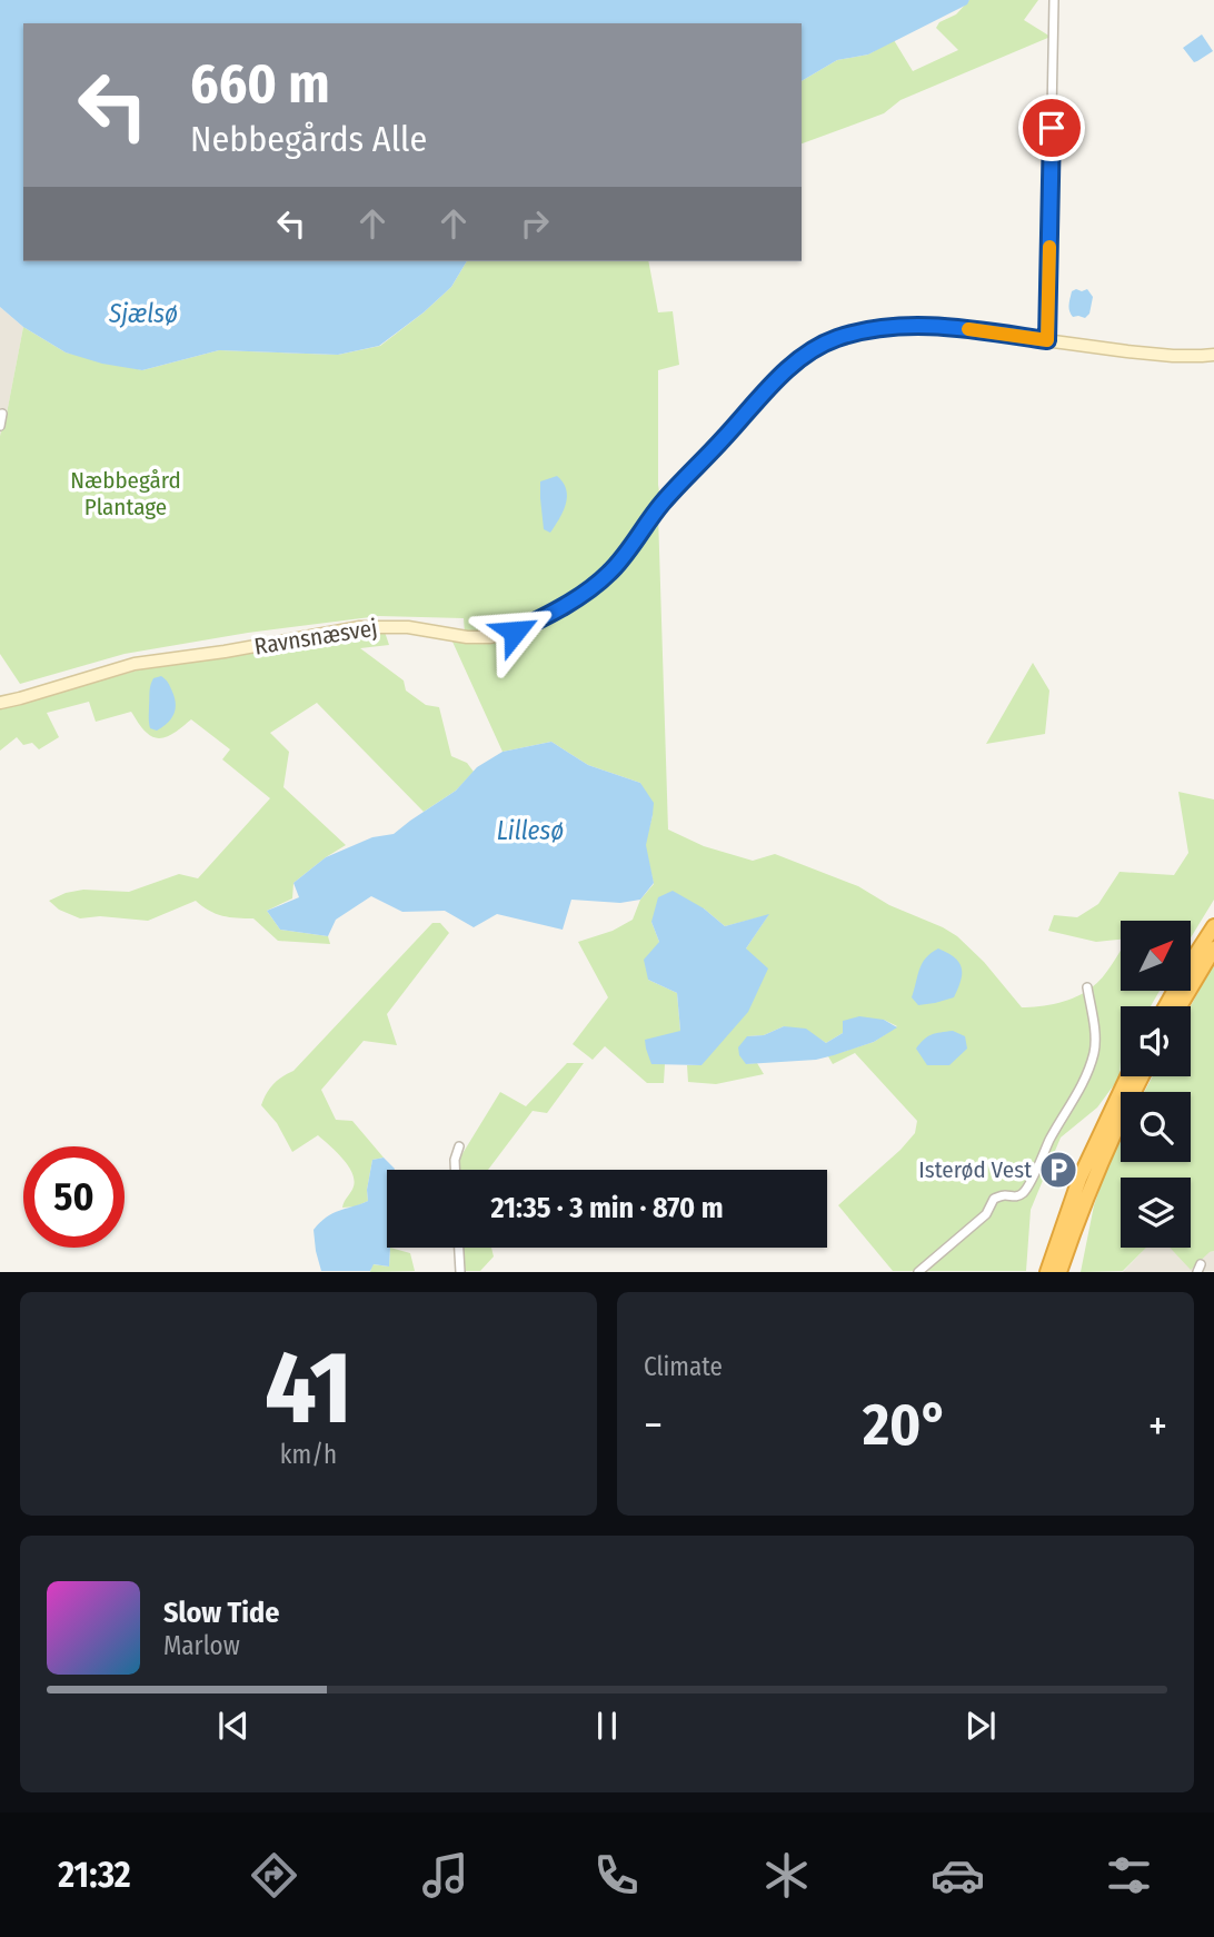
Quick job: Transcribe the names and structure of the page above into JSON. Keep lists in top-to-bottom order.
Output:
{
  "streets": {
    "main road": ["Ravnsnæsvej"]
  },
  "water": ["Sjælsø", "Lillesø"],
  "parks": ["Næbbegård Plantage"],
  "places": {
    "parking": ["Isterød Vest"]
  },
  "north": "top right",
  "page": {
    "turn": ["660 m", "Nebbegårds Alle"],
    "limit": "50",
    "trip": "21:35 · 3 min · 870 m",
    "tile": [
      ["41", "km/h"],
      "Climate"
    ],
    "heat": ["−", "20°", "+"],
    "song": ["Slow Tide", "Marlow"],
    "tabs": "21:32"
  }
}
